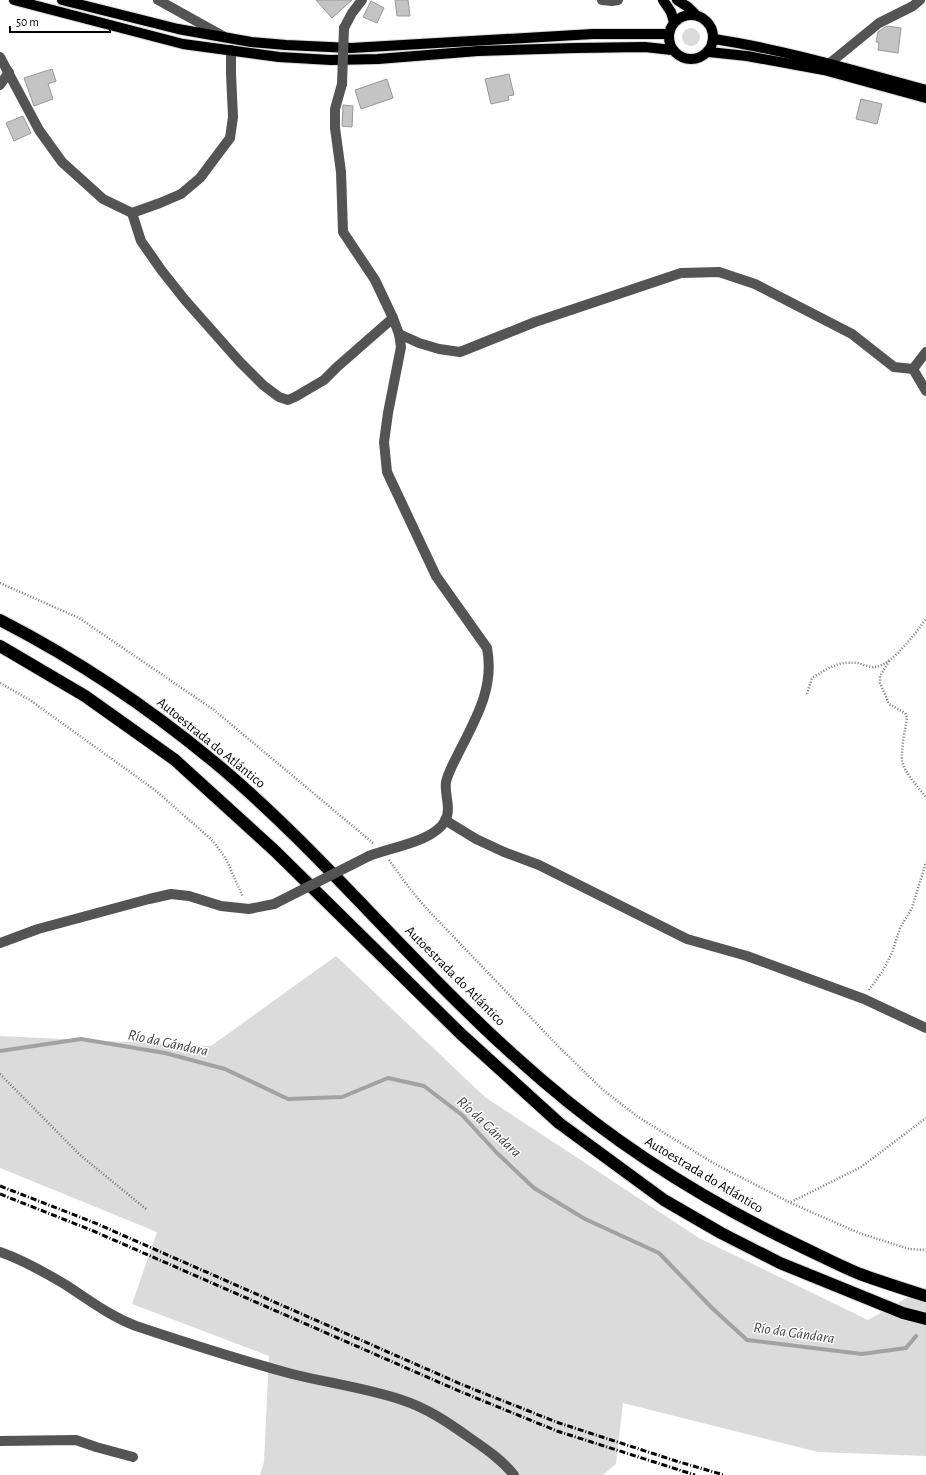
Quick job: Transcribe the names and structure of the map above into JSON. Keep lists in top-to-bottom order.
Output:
{
  "streets": {
    "highway": ["Autoestrada do Atlántico"]
  },
  "water": ["Río da Gándara"],
  "scale_bar": "50 m"
}
